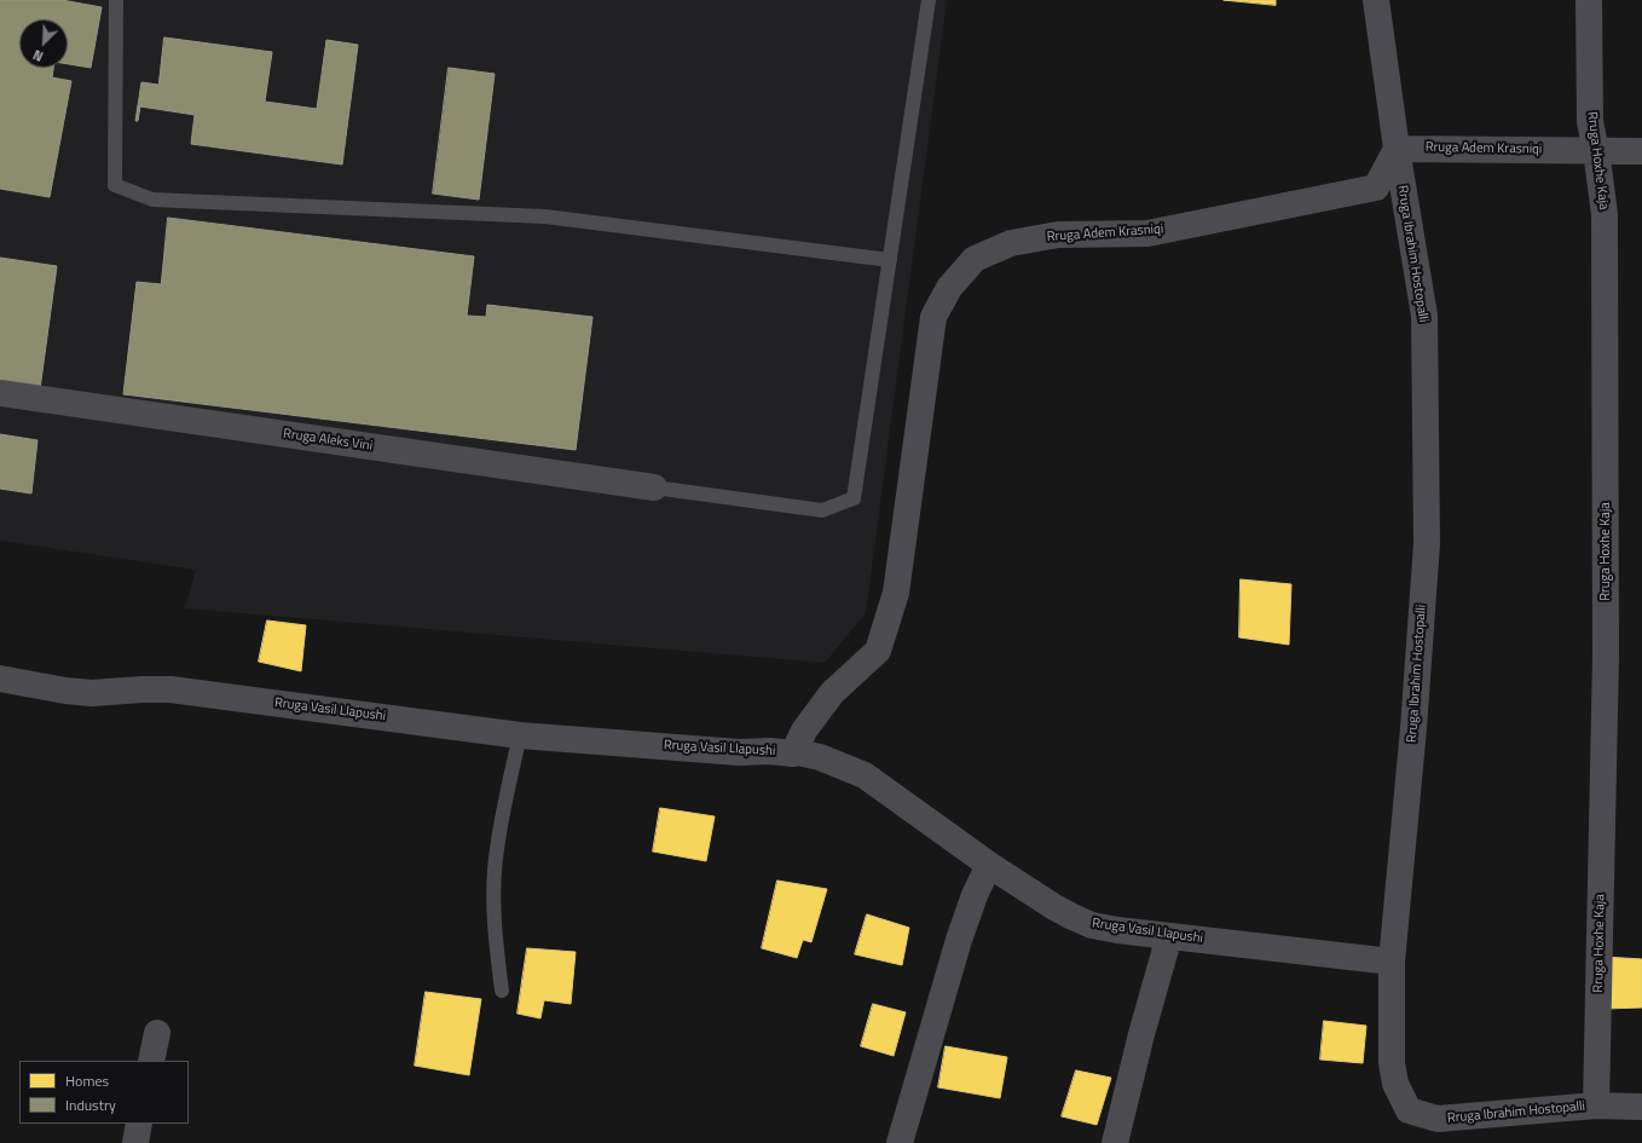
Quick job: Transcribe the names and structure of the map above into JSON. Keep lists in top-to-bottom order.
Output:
{
  "streets": {
    "street": [
      "Rruga Adem Krasniqi",
      "Rruga Hoxhe Kaja",
      "Rruga Ibrahim Hostopalli",
      "Rruga Aleks Vini",
      "Rruga Vasil Llapushi"
    ]
  },
  "crossings": [
    ["Rruga Adem Krasniqi", "Rruga Hoxhe Kaja"],
    ["Rruga Adem Krasniqi", "Rruga Ibrahim Hostopalli"],
    ["Rruga Adem Krasniqi", "Rruga Vasil Llapushi"],
    ["Rruga Hoxhe Kaja", "Rruga Ibrahim Hostopalli"],
    ["Rruga Ibrahim Hostopalli", "Rruga Vasil Llapushi"]
  ],
  "legend": ["Homes", "Industry"],
  "north": "bottom left"
}
